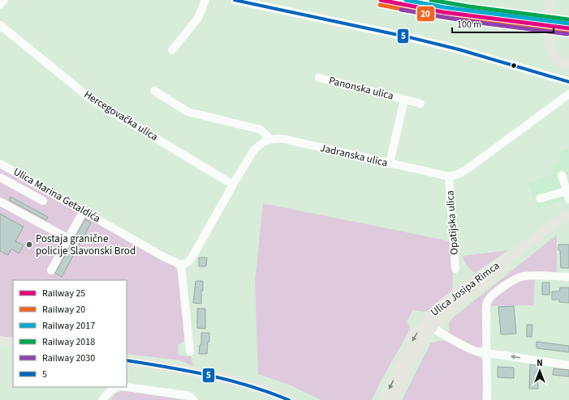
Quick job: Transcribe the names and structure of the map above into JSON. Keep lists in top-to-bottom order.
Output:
{
  "streets": {
    "main road": ["Ulica Josipa Rimca"],
    "street": [
      "Panonska ulica",
      "Hercegovačka ulica",
      "Jadranska ulica",
      "Ulica Marina Getaldića",
      "Opatijska ulica"
    ]
  },
  "crossings": [
    ["Panonska ulica", "Jadranska ulica"],
    ["Jadranska ulica", "Opatijska ulica"]
  ],
  "places": ["Postaja granične policije Slavonski Brod"],
  "lines": [
    "rail line 25",
    "rail line 2017",
    "rail line 2018",
    "transit line 5",
    "rail line 20",
    "rail line 2030"
  ],
  "legend": [
    "Railway 25",
    "Railway 20",
    "Railway 2017",
    "Railway 2018",
    "Railway 2030",
    "5"
  ],
  "scale_bar": "100 m",
  "north": "top"
}
